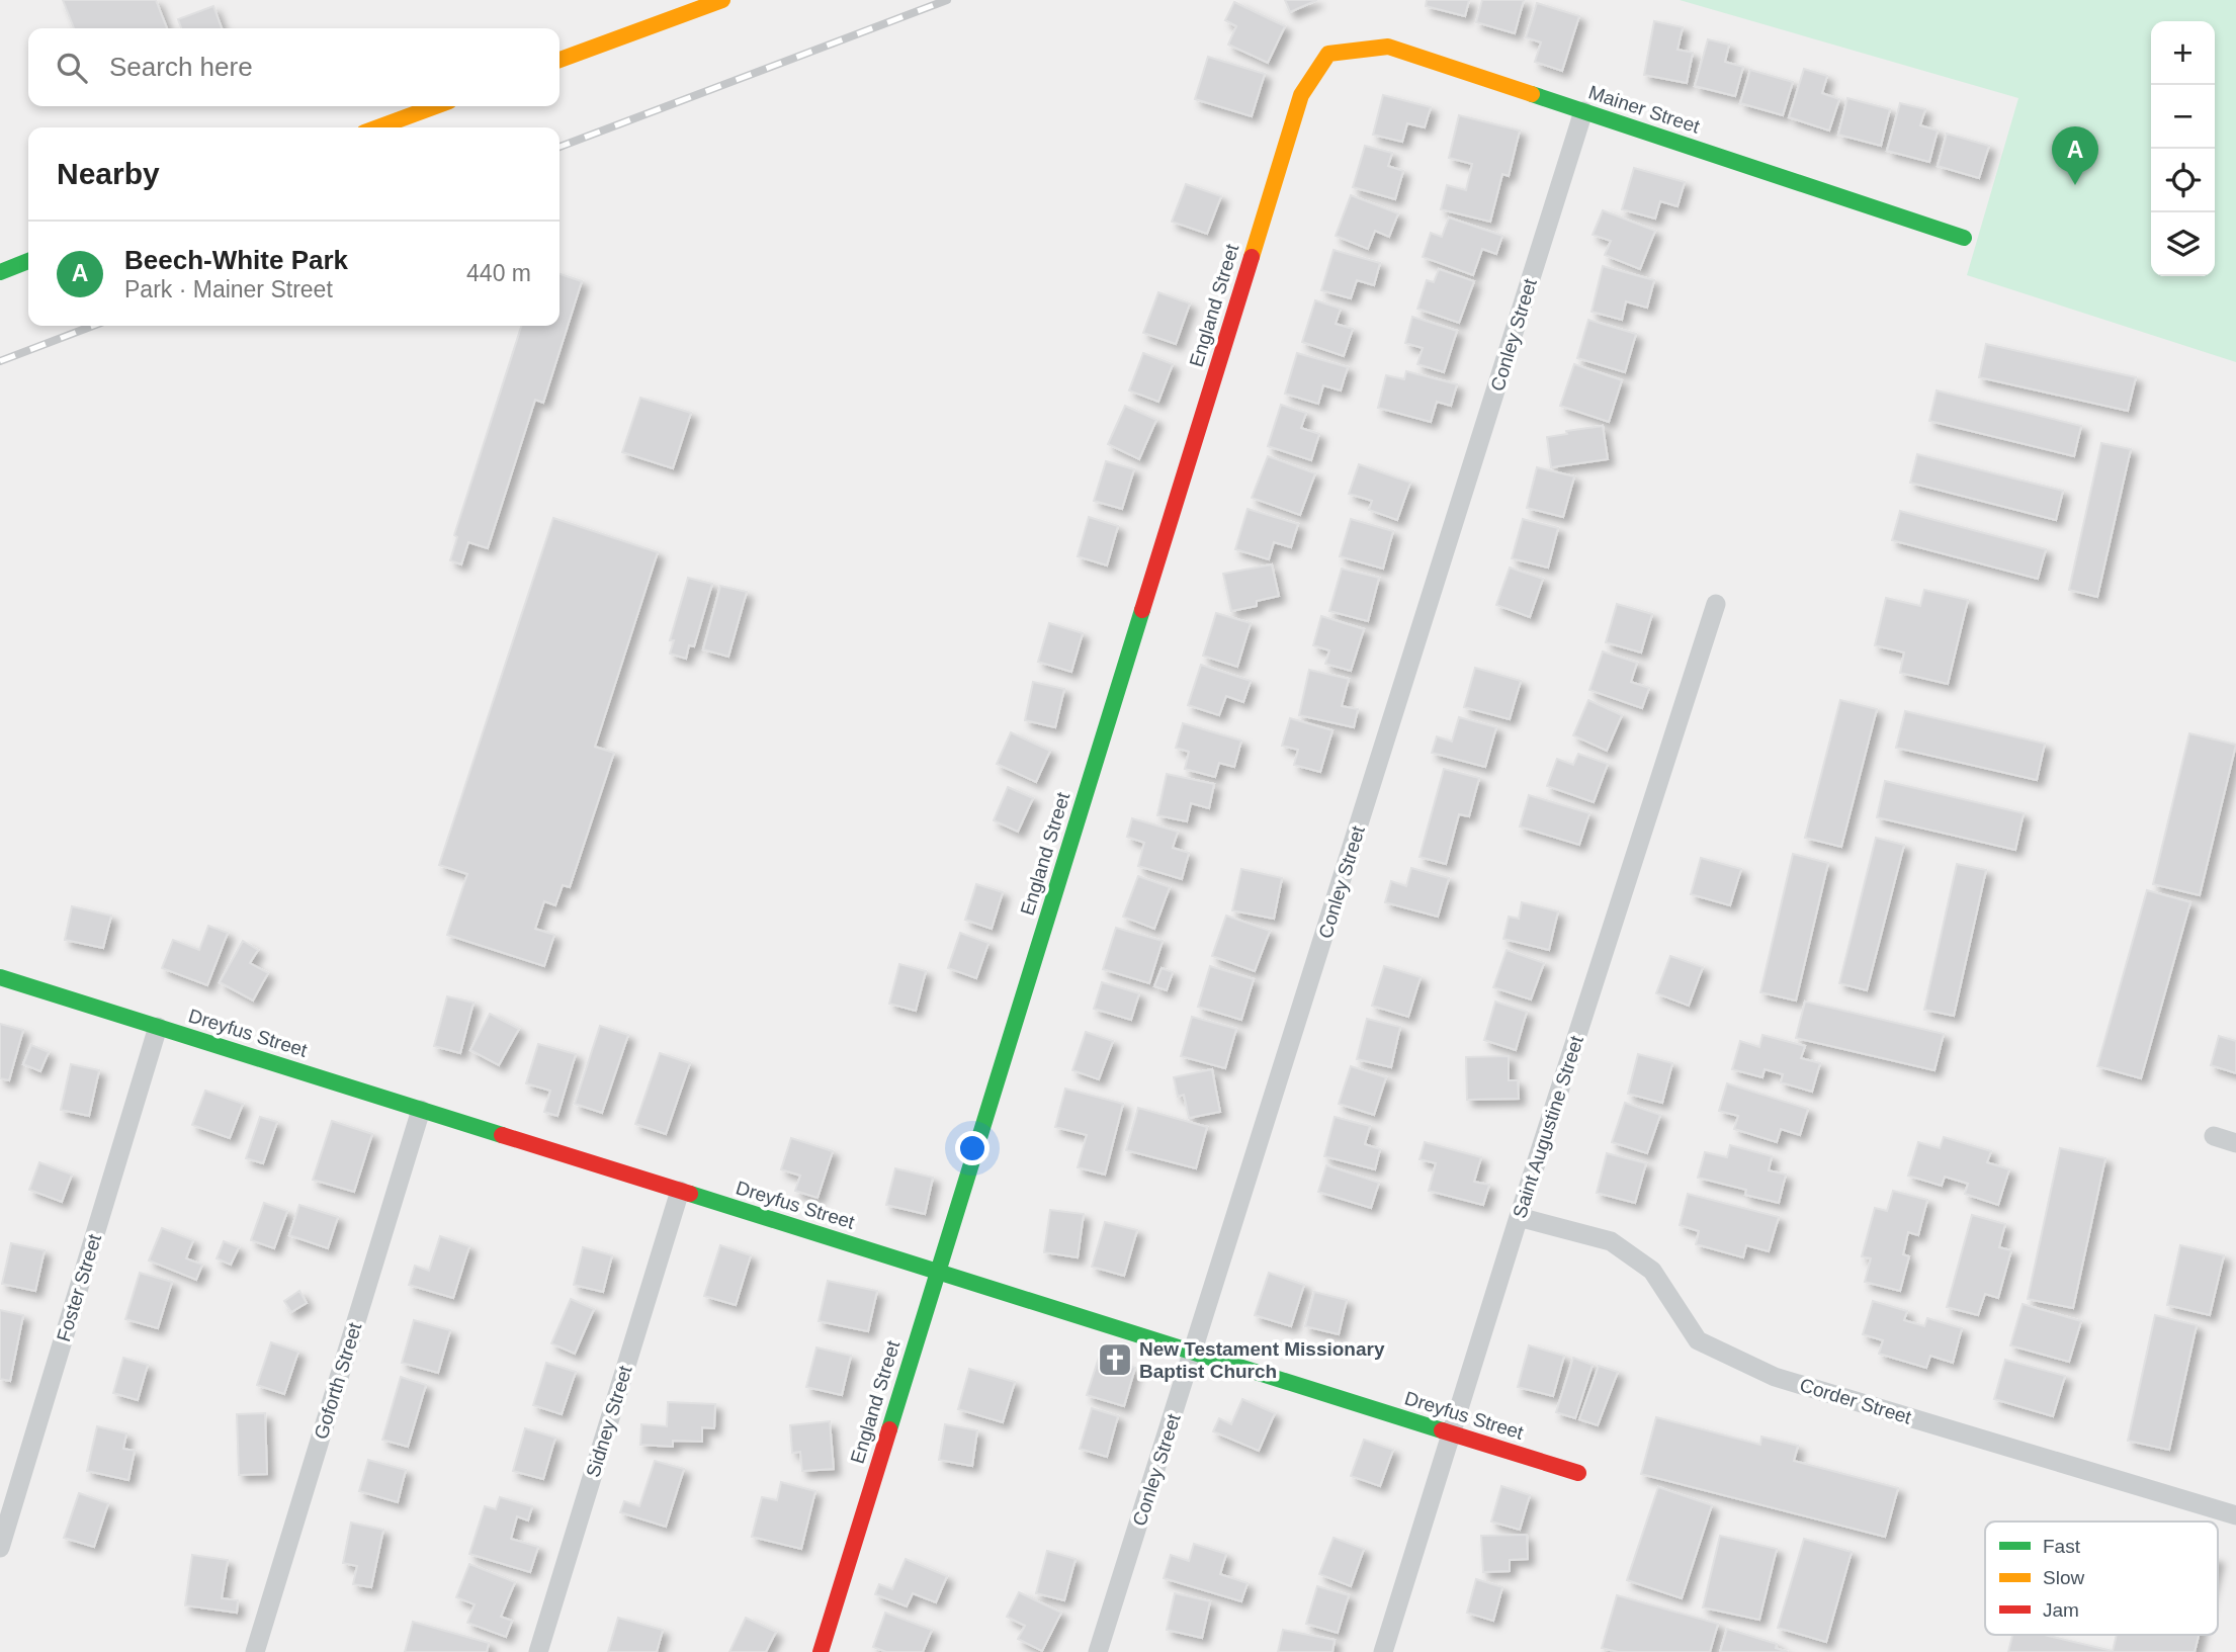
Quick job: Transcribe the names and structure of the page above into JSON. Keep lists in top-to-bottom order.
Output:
{
  "streets": {
    "street": [
      "Mainer Street",
      "England Street",
      "Conley Street",
      "Dreyfus Street",
      "Saint Augustine Street",
      "Foster Street",
      "Goforth Street",
      "Corder Street",
      "Sidney Street"
    ]
  },
  "crossings": [
    ["Mainer Street", "England Street"],
    ["Mainer Street", "Conley Street"],
    ["England Street", "Dreyfus Street"],
    ["Conley Street", "Dreyfus Street"],
    ["Dreyfus Street", "Saint Augustine Street"],
    ["Dreyfus Street", "Foster Street"],
    ["Dreyfus Street", "Goforth Street"],
    ["Dreyfus Street", "Sidney Street"],
    ["Saint Augustine Street", "Corder Street"]
  ],
  "places": {
    "church": ["New Testament Missionary Baptist Church"]
  },
  "legend": ["Fast", "Slow", "Jam"],
  "page": {
    "map_buttons": ["+", "−"],
    "search": "Search here",
    "pins": "A",
    "heading": "Nearby",
    "list": [
      {
        "mark": "A",
        "name": "Beech-White Park",
        "note": "Park · Mainer Street",
        "value": "440 m"
      }
    ]
  }
}
